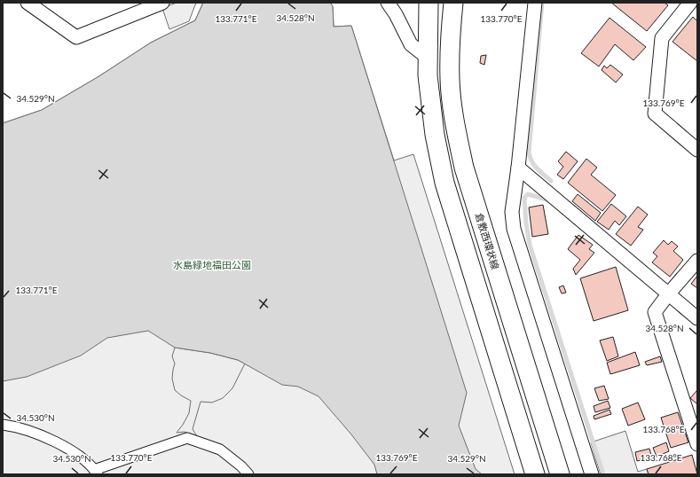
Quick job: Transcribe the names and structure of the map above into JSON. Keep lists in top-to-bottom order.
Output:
{
  "streets": {
    "main road": ["倉敷西環状線"]
  },
  "parks": ["水島緑地福田公園"],
  "coordinates": [
    "34.528°N",
    "133.771°E",
    "133.770°E",
    "34.529°N",
    "133.769°E",
    "34.530°N",
    "133.768°E"
  ]
}
